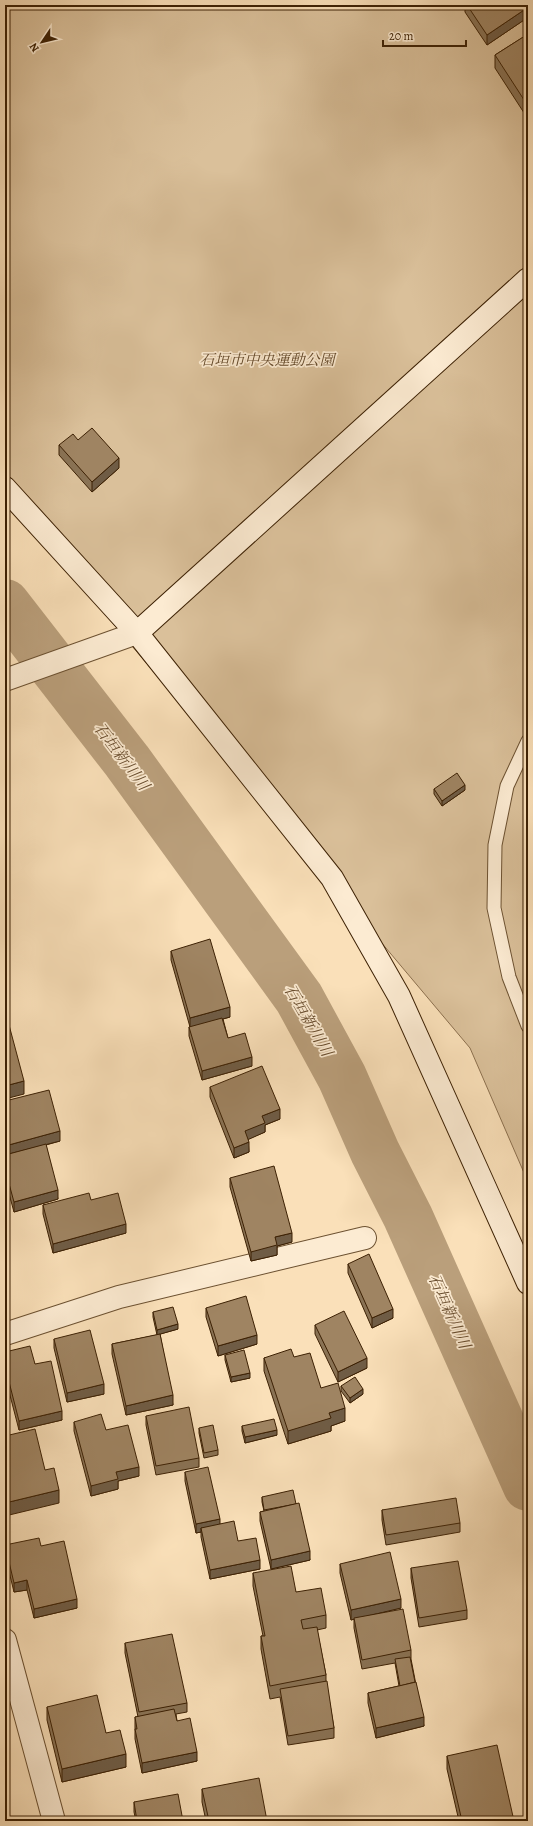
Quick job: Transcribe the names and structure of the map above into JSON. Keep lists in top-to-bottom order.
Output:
{
  "water": ["石垣新川川"],
  "parks": ["石垣市中央運動公園"],
  "scale_bar": "20 m",
  "north": "bottom left"
}
